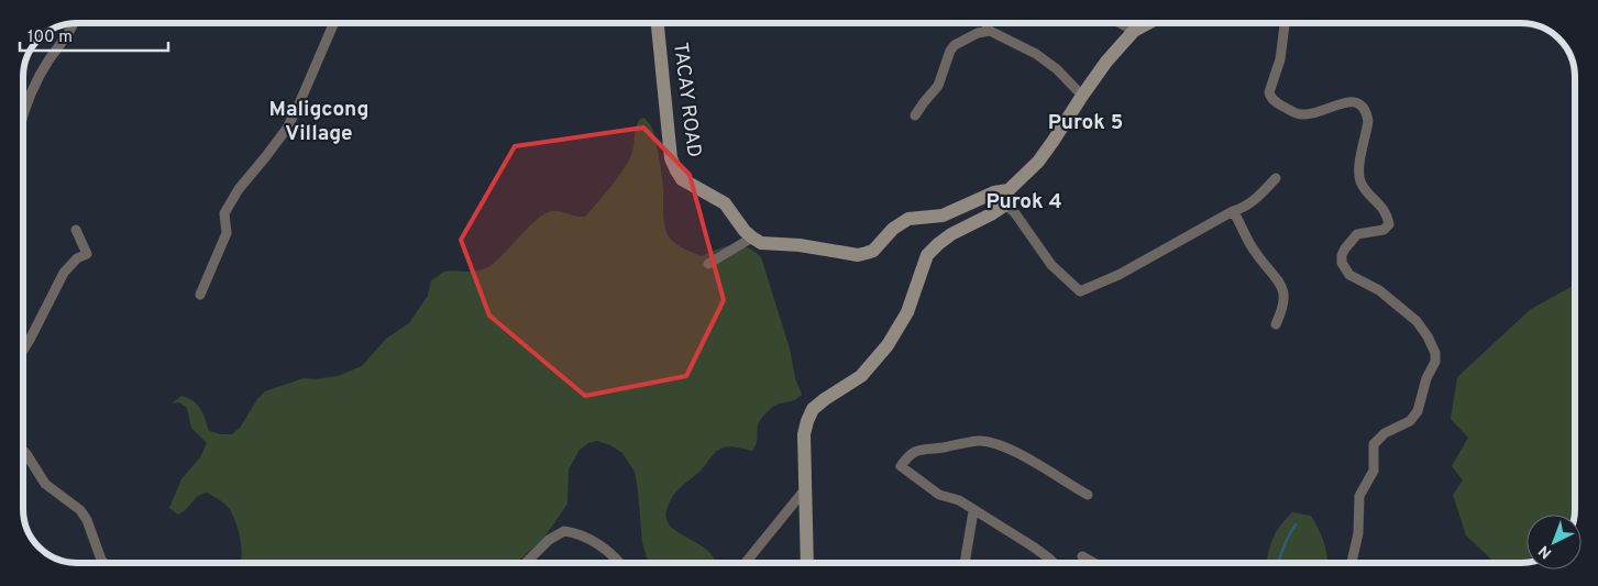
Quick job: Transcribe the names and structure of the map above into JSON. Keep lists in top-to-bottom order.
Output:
{
  "streets": {
    "main road": ["TACAY ROAD"]
  },
  "districts": ["Maligcong Village", "Purok 5", "Purok 4"],
  "scale_bar": "100 m",
  "north": "bottom left"
}
